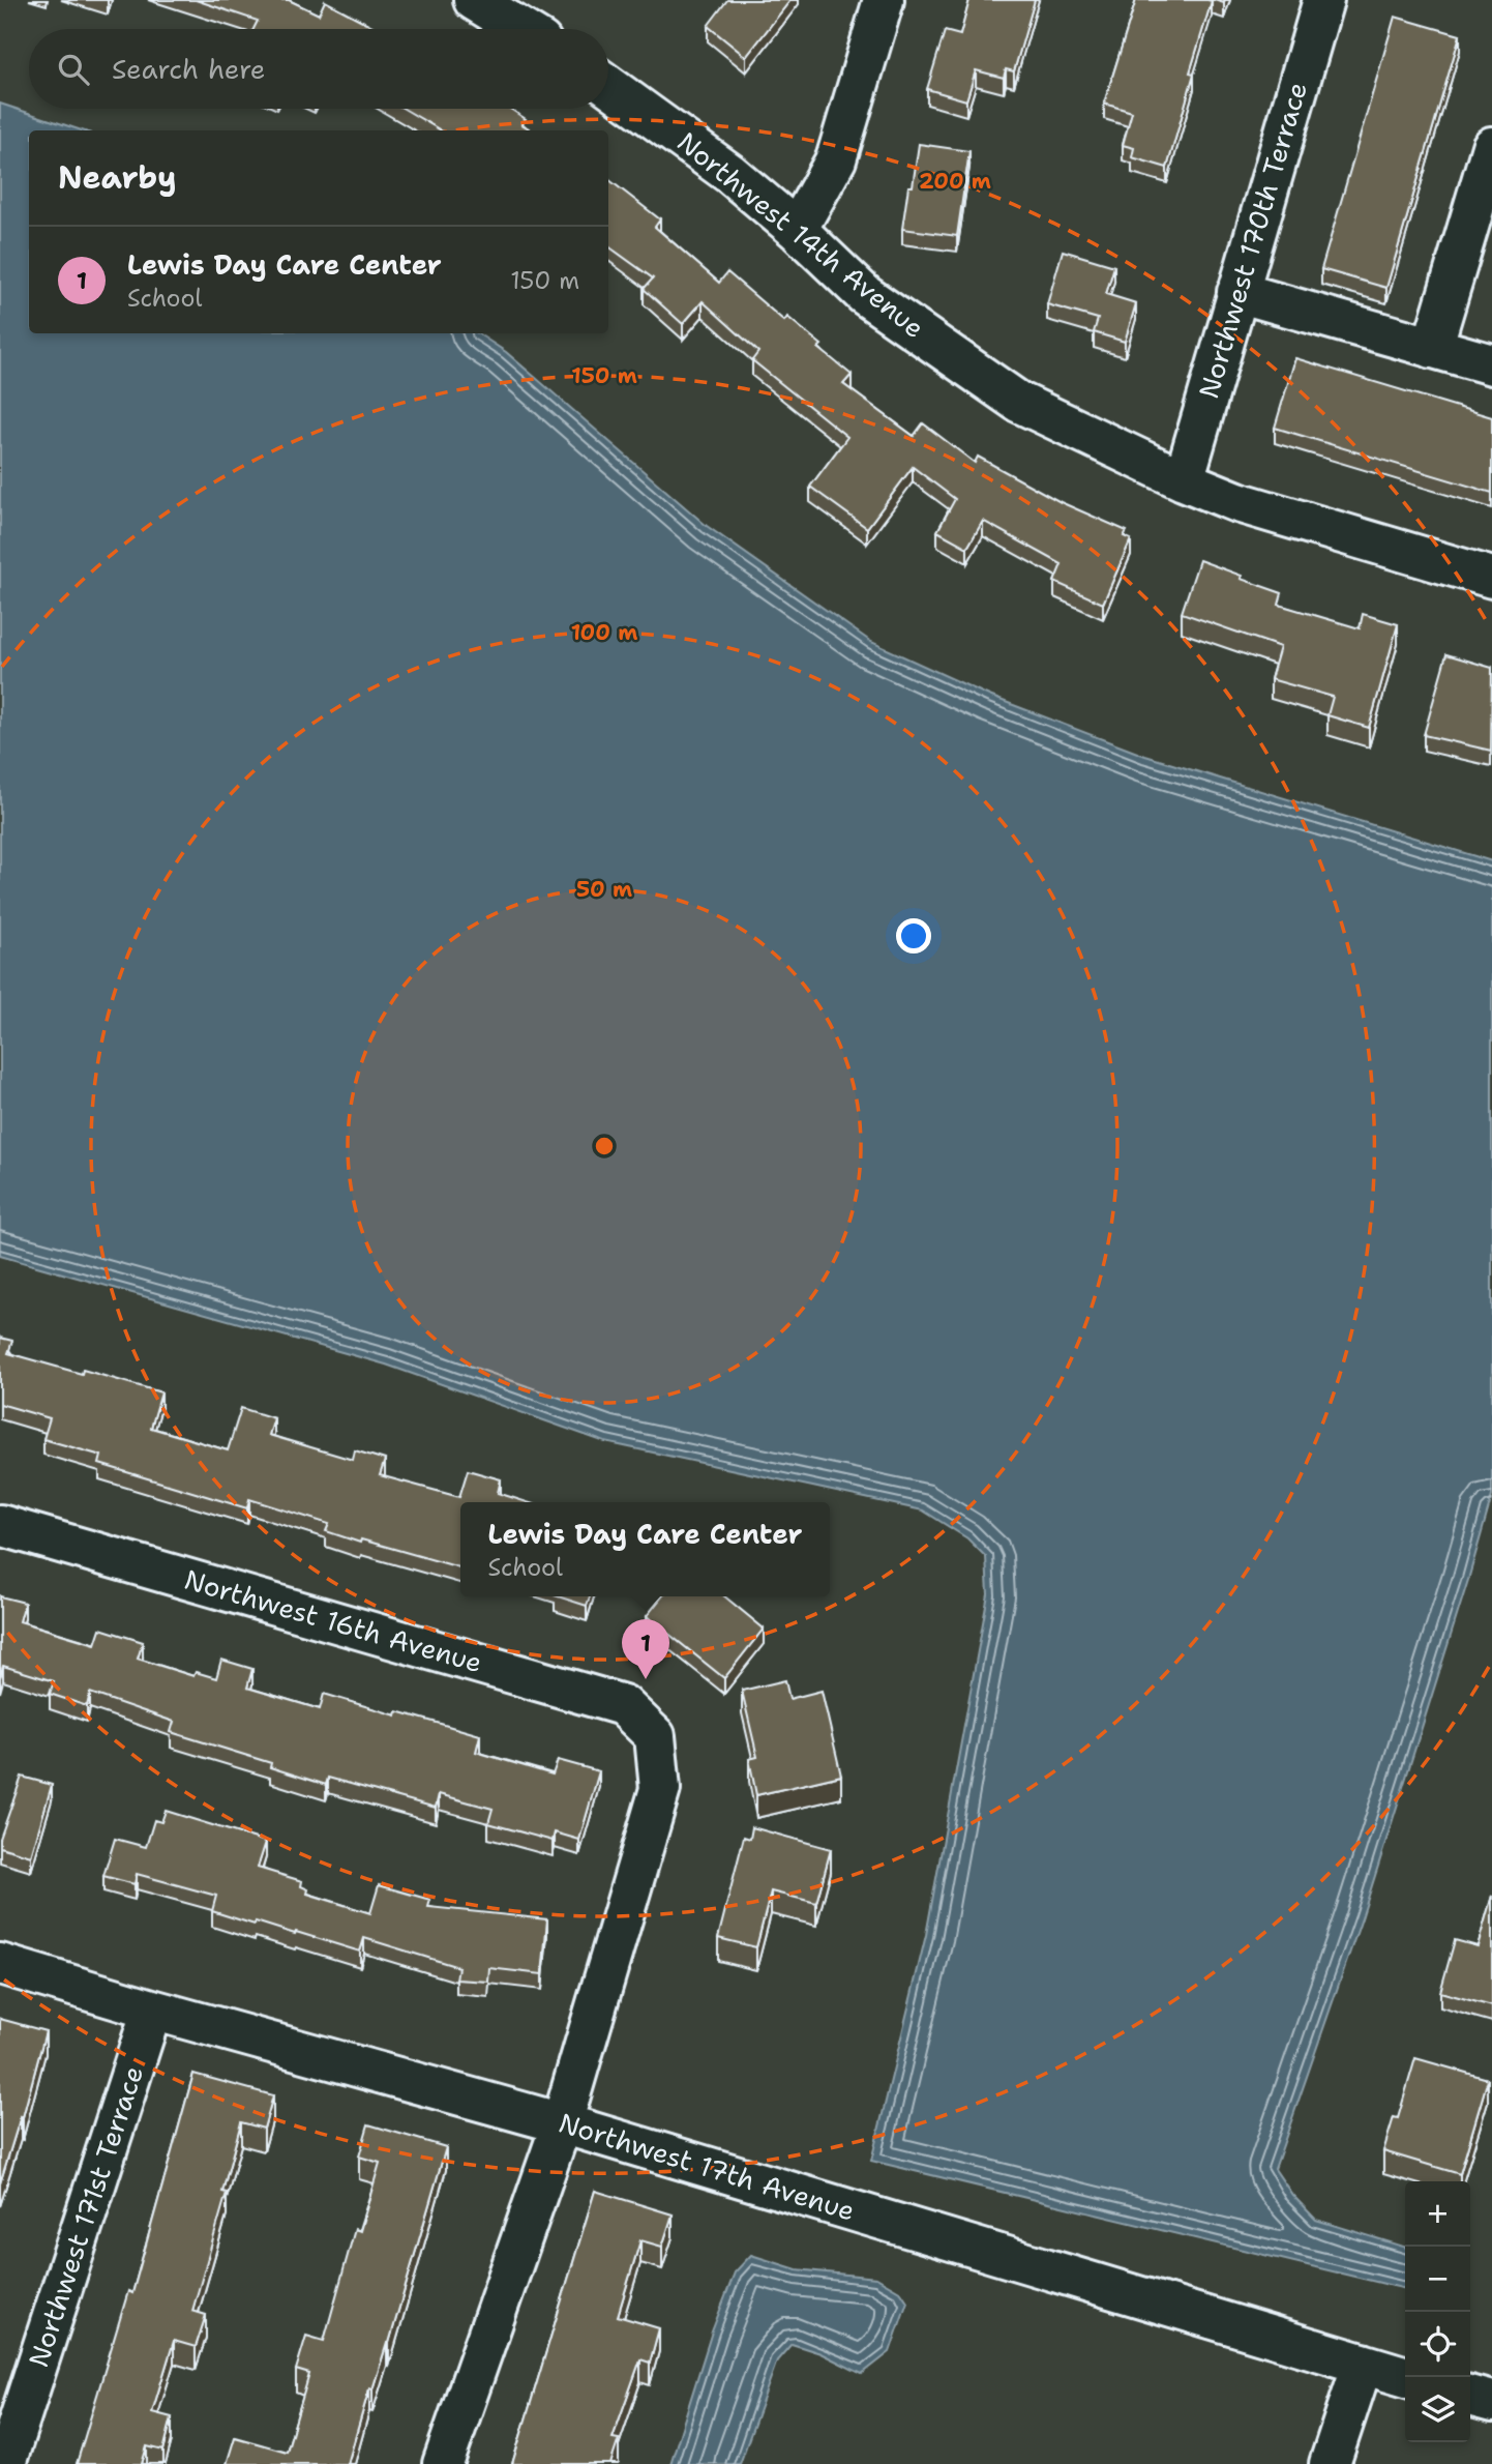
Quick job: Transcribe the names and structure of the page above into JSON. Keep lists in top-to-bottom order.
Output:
{
  "streets": {
    "street": [
      "Northwest 14th Avenue",
      "Northwest 170th Terrace",
      "Northwest 16th Avenue",
      "Northwest 17th Avenue",
      "Northwest 171st Terrace"
    ]
  },
  "crossings": [
    ["Northwest 14th Avenue", "Northwest 170th Terrace"],
    ["Northwest 16th Avenue", "Northwest 17th Avenue"],
    ["Northwest 17th Avenue", "Northwest 171st Terrace"]
  ],
  "page": {
    "search": "Search here",
    "heading": "Nearby",
    "list": [
      {
        "mark": "1",
        "name": "Lewis Day Care Center",
        "note": "School",
        "value": "150 m"
      }
    ],
    "popup": ["Lewis Day Care Center", "School"],
    "pins": "1",
    "map_buttons": ["+", "−"]
  },
  "rings": [
    "200 m",
    "150 m",
    "100 m",
    "50 m"
  ]
}
